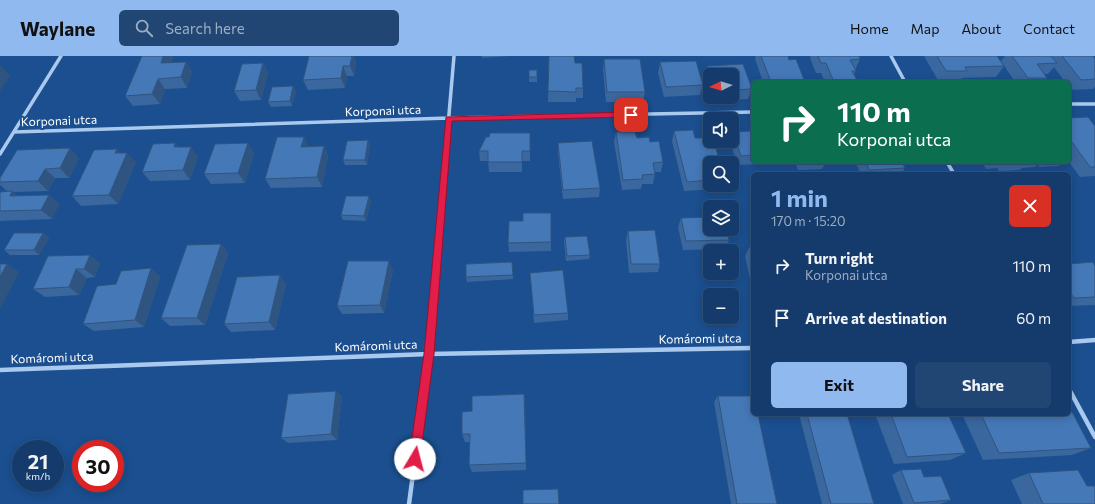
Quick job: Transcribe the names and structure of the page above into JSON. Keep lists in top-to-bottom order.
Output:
{
  "streets": {
    "street": ["Korponai utca", "Komáromi utca"]
  },
  "north": "left",
  "page": {
    "header": "Waylane",
    "search": "Search here",
    "nav": [
      "Home",
      "Map",
      "About",
      "Contact"
    ],
    "map_buttons": ["+", "−"],
    "turn": ["110 m", "Korponai utca"],
    "heading": ["1 min", "170 m · 15:20"],
    "list": [
      {
        "name": "Turn right",
        "note": "Korponai utca",
        "value": "110 m"
      },
      {
        "name": "Arrive at destination",
        "value": "60 m"
      }
    ],
    "buttons": ["Exit", "Share"],
    "speed": "21 km/h",
    "limit": "30"
  }
}
